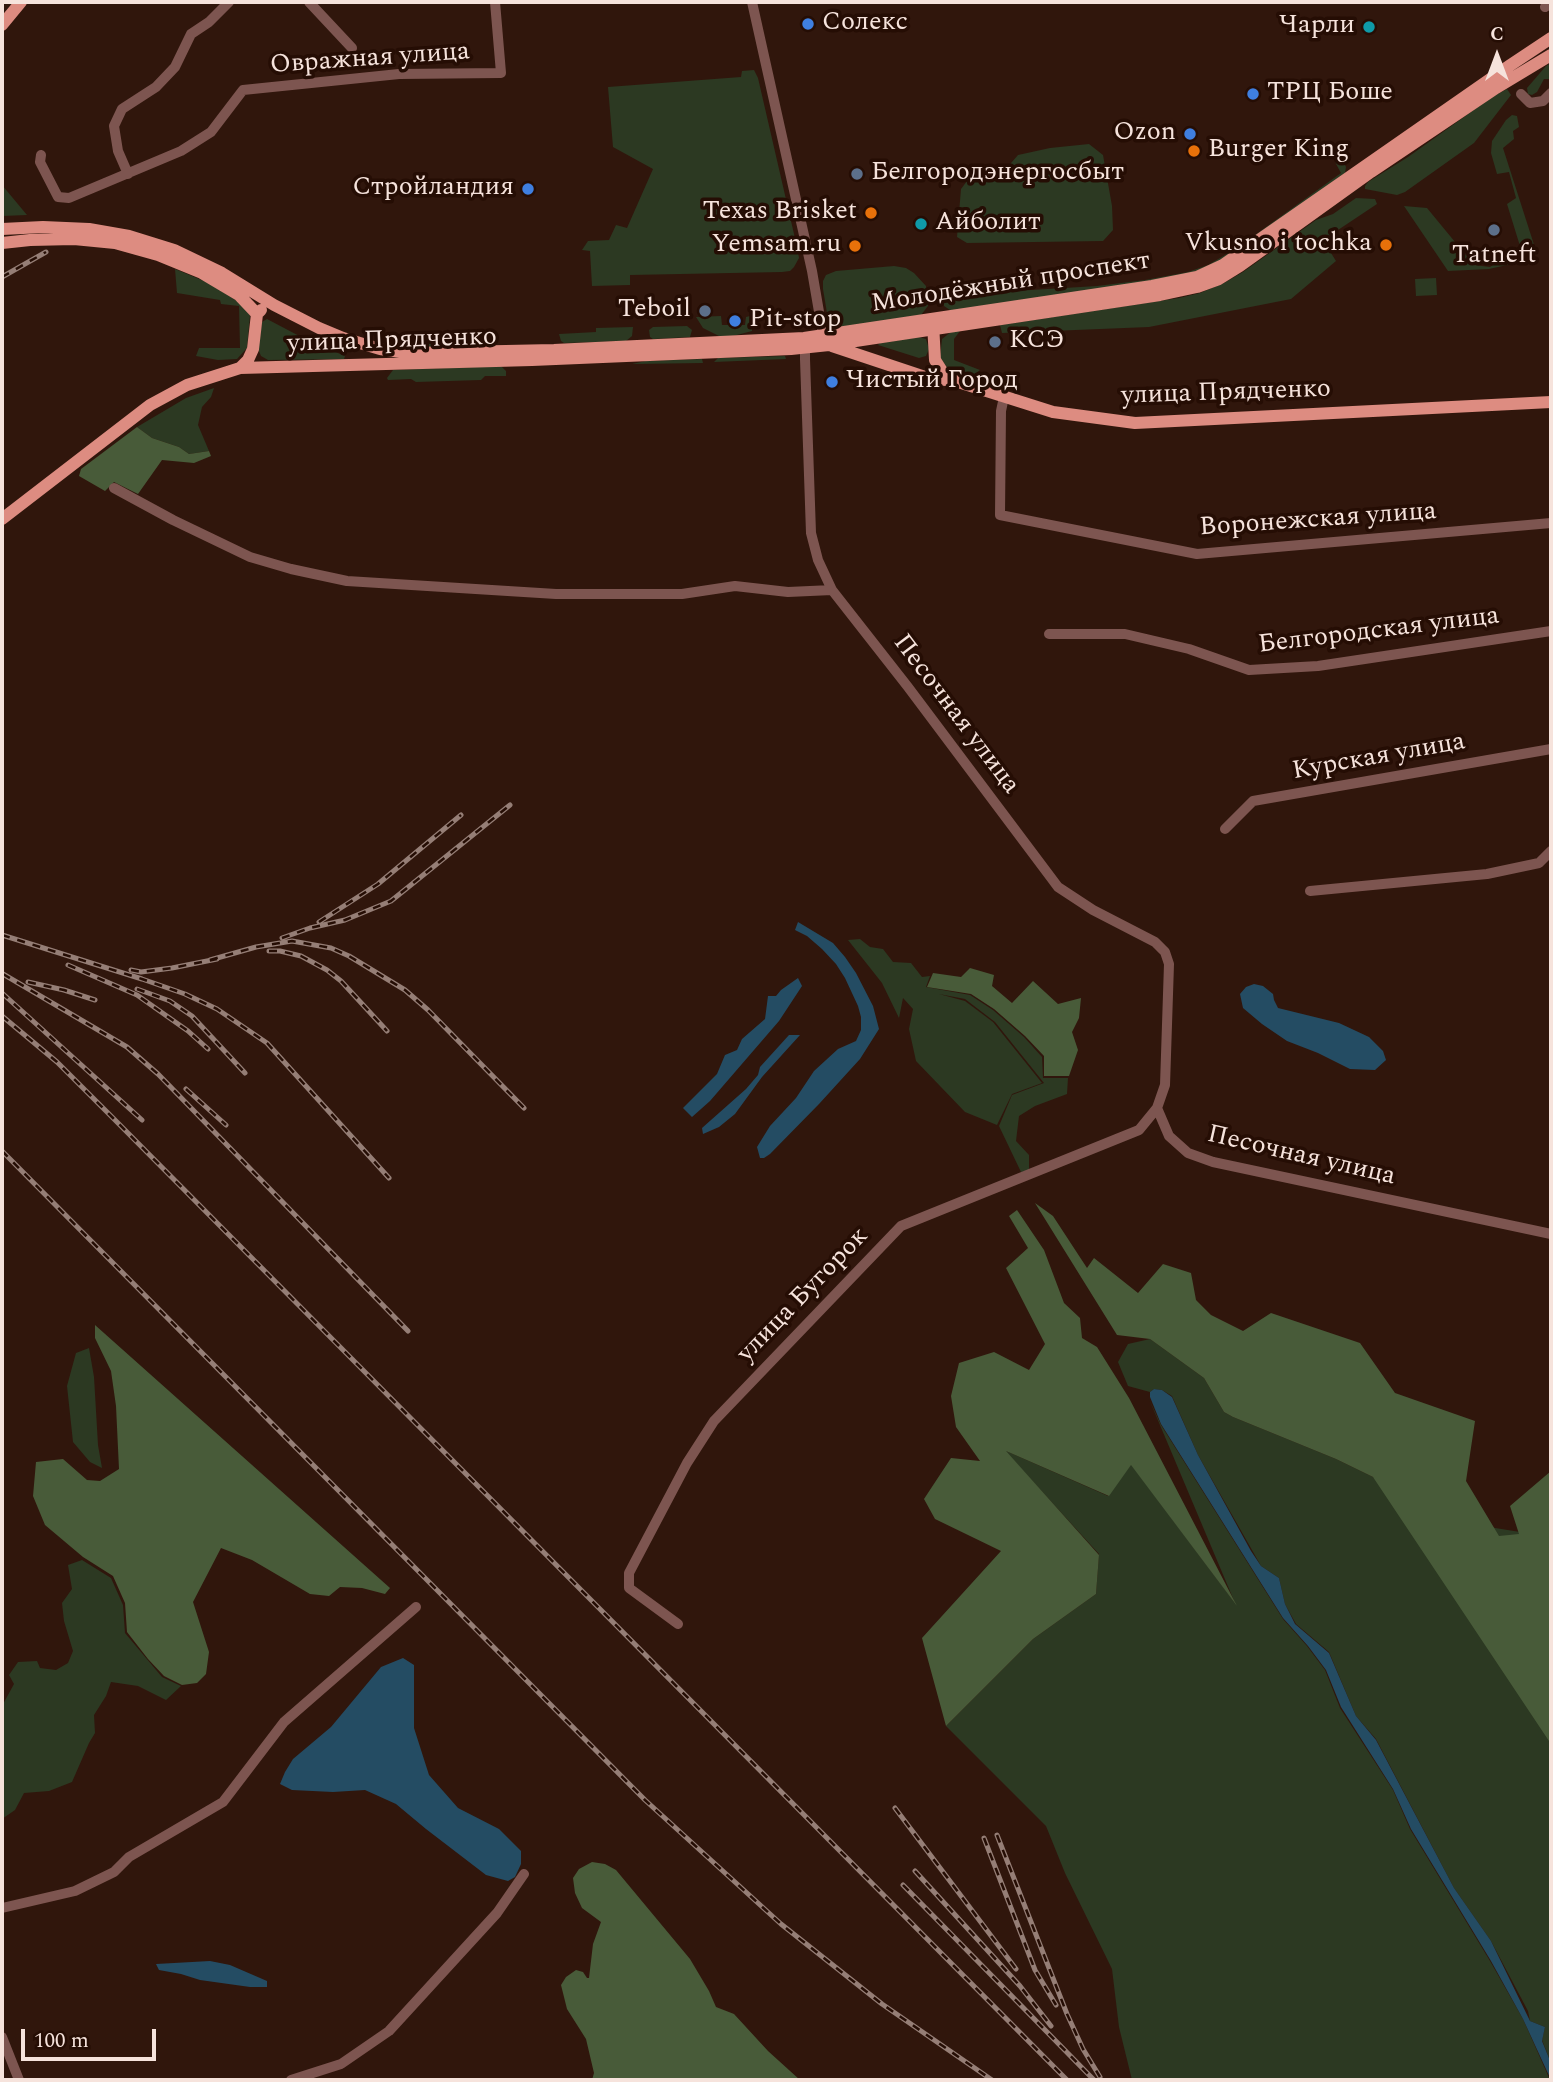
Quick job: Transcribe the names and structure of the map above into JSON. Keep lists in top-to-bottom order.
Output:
{
  "streets": {
    "main road": ["Молодёжный проспект", "улица Прядченко"],
    "street": [
      "Овражная улица",
      "Воронежская улица",
      "Белгородская улица",
      "Песочная улица",
      "Курская улица",
      "улица Бугорок"
    ]
  },
  "crossings": [
    ["Молодёжный проспект", "улица Прядченко"],
    ["улица Прядченко", "Воронежская улица"],
    ["Песочная улица", "улица Бугорок"]
  ],
  "places": [
    "Солекс",
    "Чарли",
    "ТРЦ Боше",
    "Ozon",
    "Burger King",
    "Белгородэнергосбыт",
    "Стройландия",
    "Texas Brisket",
    "Айболит",
    "Tatneft",
    "Vkusno i tochka",
    "Yemsam.ru",
    "Teboil",
    "Pit-stop",
    "КСЭ",
    "Чистый Город"
  ],
  "scale_bar": "100 m",
  "north": "top"
}
